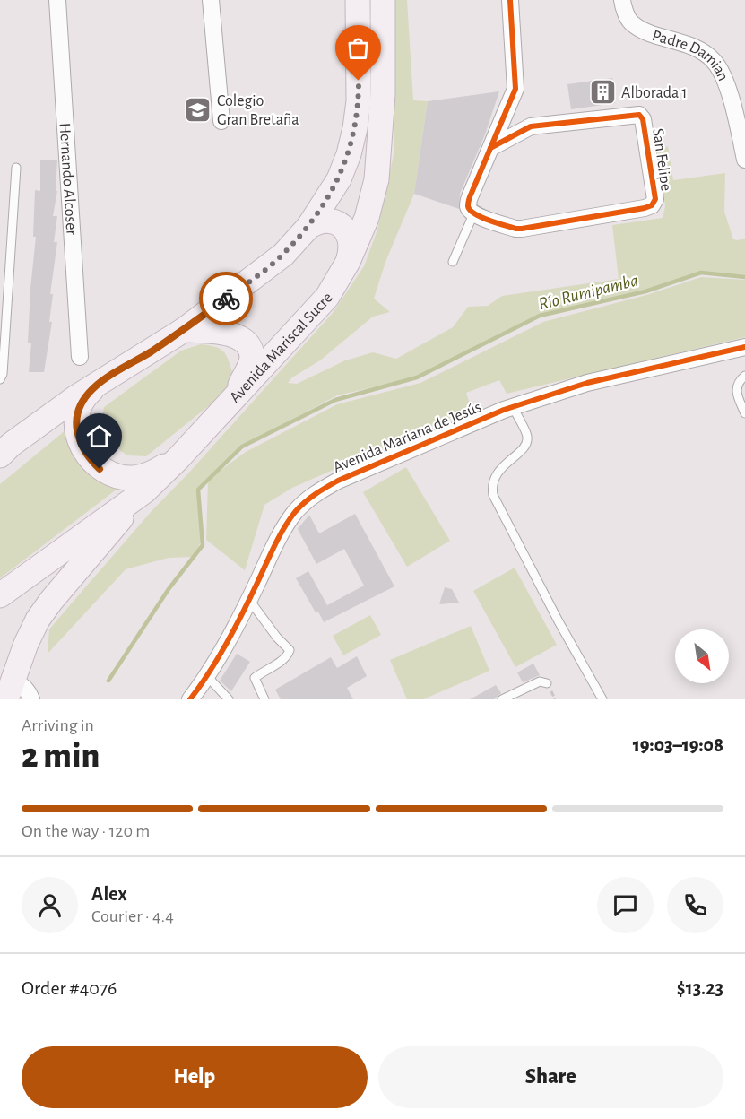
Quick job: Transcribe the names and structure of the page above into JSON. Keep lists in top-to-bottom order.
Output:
{
  "streets": {
    "main road": ["Avenida Mariscal Sucre"],
    "street": [
      "Padre Damian",
      "San Felipe",
      "Hernando Alcoser",
      "Avenida Mariana de Jesús"
    ]
  },
  "water": ["Río Rumipamba"],
  "places": {
    "building": ["Alborada 1"],
    "school or university": ["Colegio Gran Bretaña"]
  },
  "north": "bottom right",
  "page": {
    "heading": ["2 min", "Arriving in", "19:03–19:08"],
    "panel": [
      "Alex",
      "Courier · 4.4",
      "Order #4076",
      "$13.23"
    ],
    "bar": "On the way · 120 m",
    "buttons": ["Help", "Share"]
  }
}
